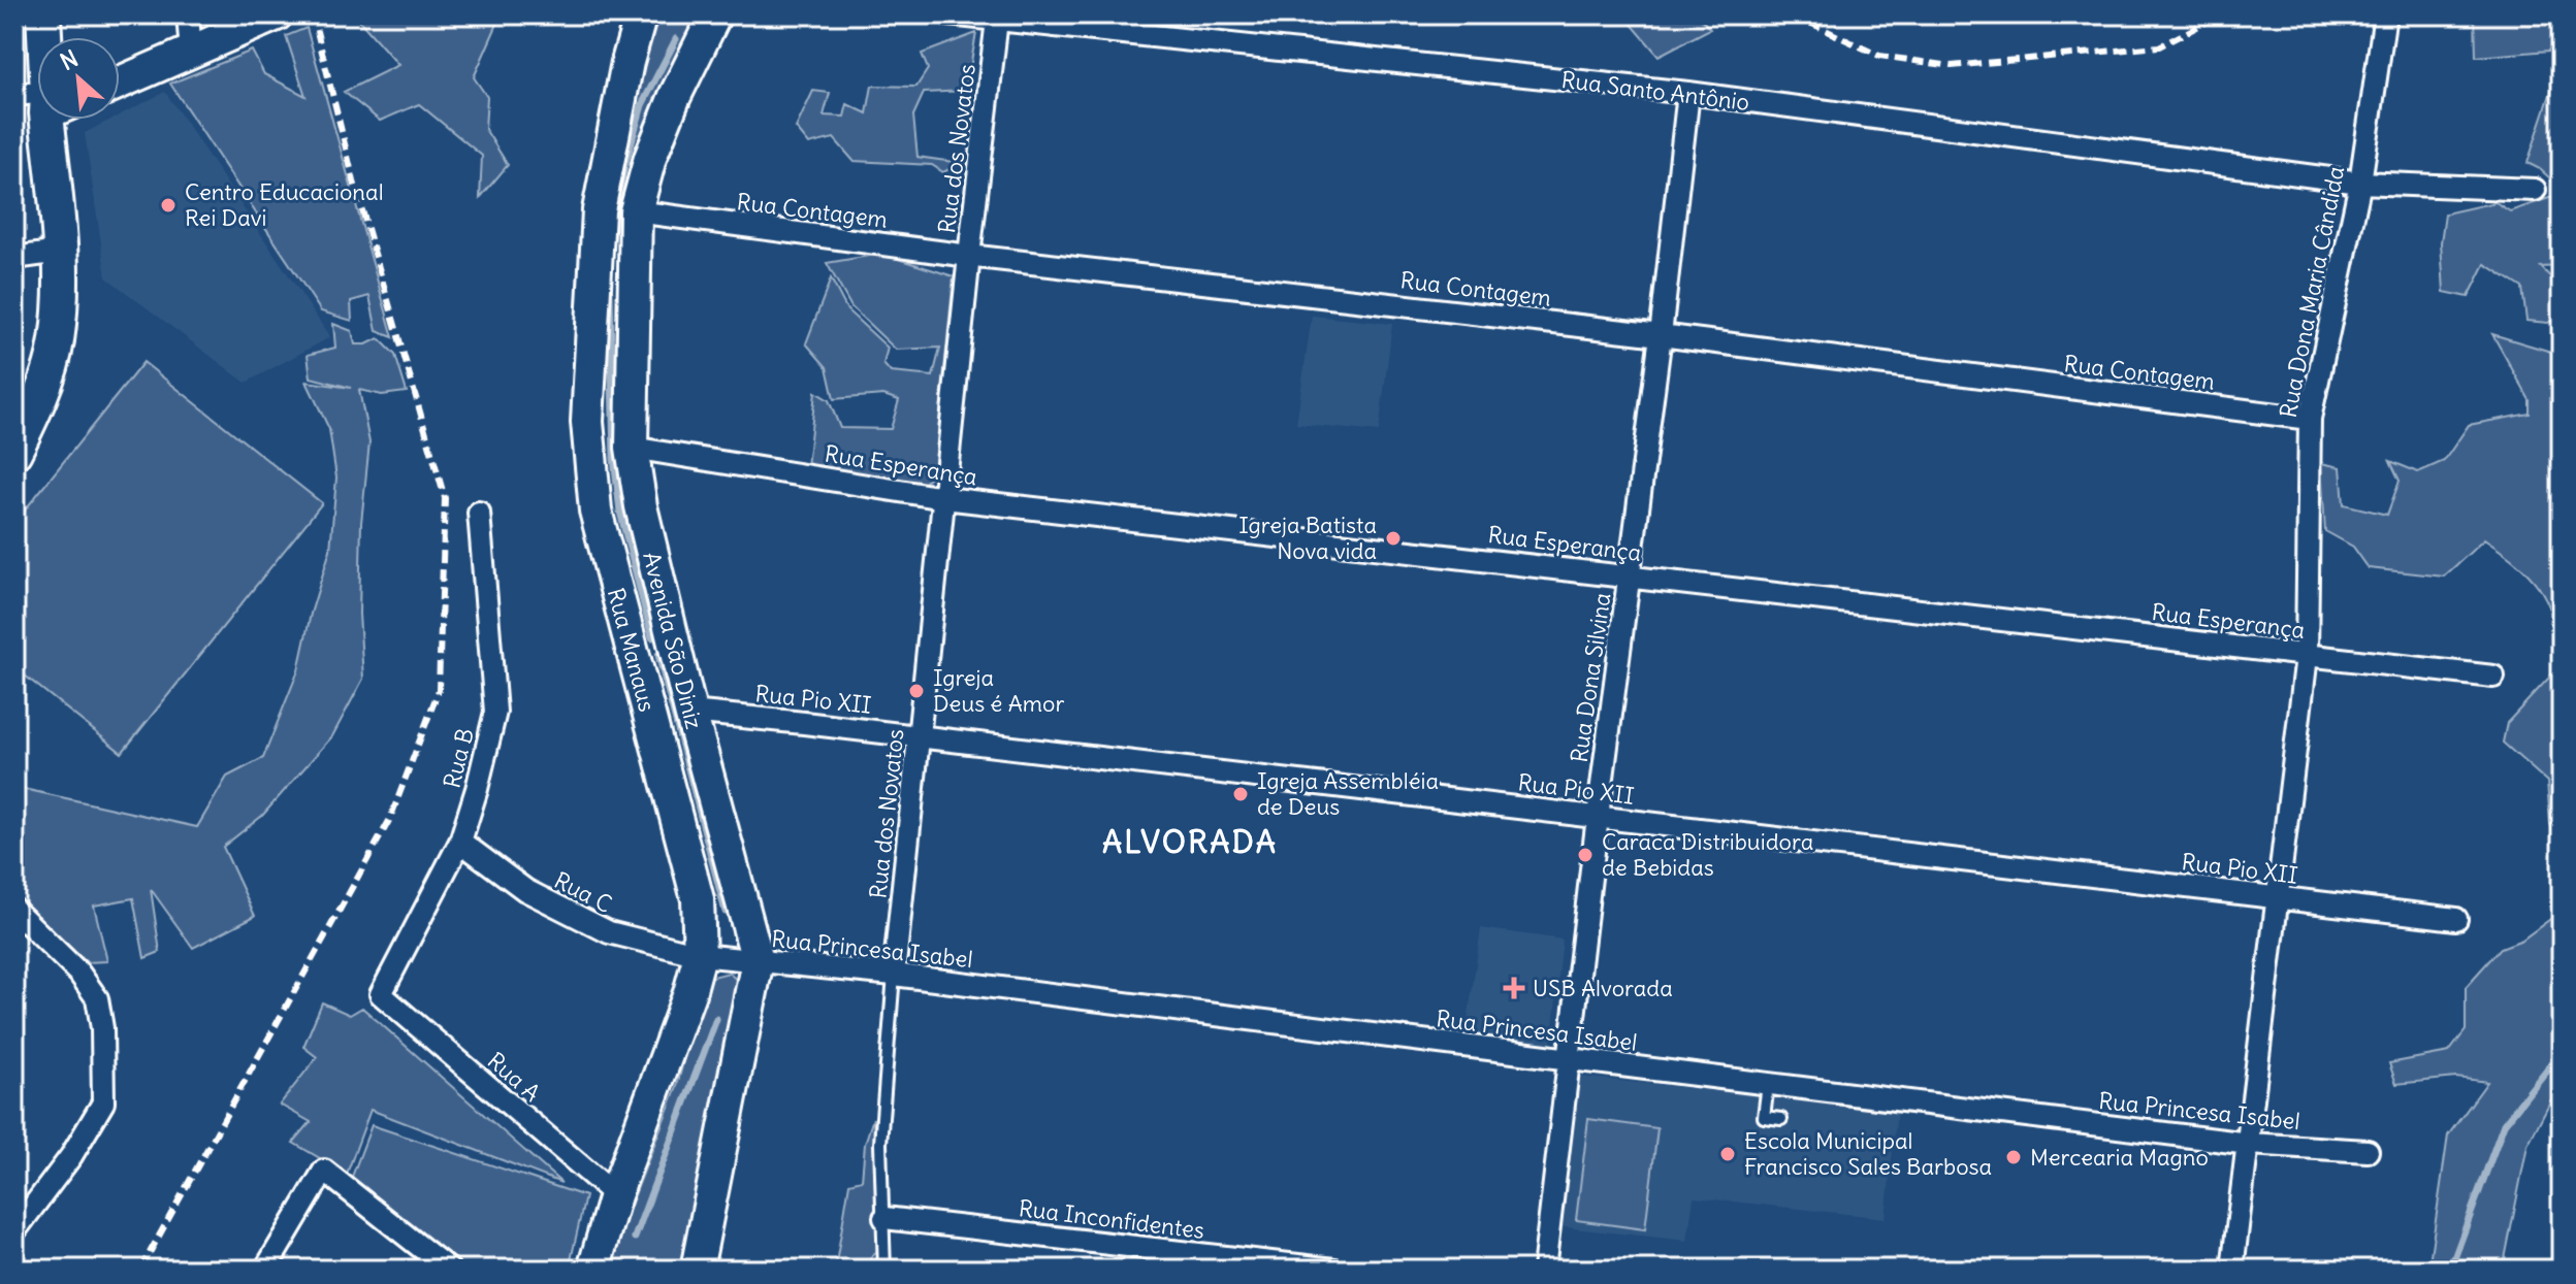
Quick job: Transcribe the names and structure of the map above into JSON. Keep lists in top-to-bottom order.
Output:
{
  "streets": {
    "street": [
      "Rua Santo Antônio",
      "Rua dos Novatos",
      "Rua Contagem",
      "Rua Dona Maria Cândida",
      "Rua Esperança",
      "Avenida São Diniz",
      "Rua Manaus",
      "Rua Dona Silvina",
      "Rua Pio XII",
      "Rua B",
      "Rua C",
      "Rua Princesa Isabel",
      "Rua A",
      "Rua Inconfidentes"
    ]
  },
  "crossings": [
    ["Rua Santo Antônio", "Rua dos Novatos"],
    ["Rua Santo Antônio", "Rua Dona Maria Cândida"],
    ["Rua Santo Antônio", "Rua Dona Silvina"],
    ["Rua dos Novatos", "Rua Contagem"],
    ["Rua dos Novatos", "Rua Esperança"],
    ["Rua dos Novatos", "Rua Pio XII"],
    ["Rua dos Novatos", "Rua Princesa Isabel"],
    ["Rua dos Novatos", "Rua Inconfidentes"],
    ["Rua Contagem", "Rua Dona Maria Cândida"],
    ["Rua Contagem", "Avenida São Diniz"],
    ["Rua Contagem", "Rua Dona Silvina"],
    ["Rua Dona Maria Cândida", "Rua Esperança"],
    ["Rua Dona Maria Cândida", "Rua Pio XII"],
    ["Rua Dona Maria Cândida", "Rua Princesa Isabel"],
    ["Rua Esperança", "Avenida São Diniz"],
    ["Rua Esperança", "Rua Dona Silvina"],
    ["Avenida São Diniz", "Rua Pio XII"],
    ["Avenida São Diniz", "Rua Princesa Isabel"],
    ["Rua Manaus", "Rua C"],
    ["Rua Manaus", "Rua Princesa Isabel"],
    ["Rua Manaus", "Rua A"],
    ["Rua Dona Silvina", "Rua Pio XII"],
    ["Rua Dona Silvina", "Rua Princesa Isabel"],
    ["Rua B", "Rua C"],
    ["Rua B", "Rua A"],
    ["Rua C", "Rua Princesa Isabel"]
  ],
  "districts": ["ALVORADA"],
  "places": {
    "other": [
      "Centro Educacional Rei Davi",
      "Igreja Batista Nova vida",
      "Igreja Deus é Amor",
      "Igreja Assembléia de Deus",
      "Caraca Distribuidora de Bebidas",
      "Escola Municipal Francisco Sales Barbosa",
      "Mercearia Magno"
    ],
    "health": ["USB Alvorada"]
  },
  "north": "top left"
}
